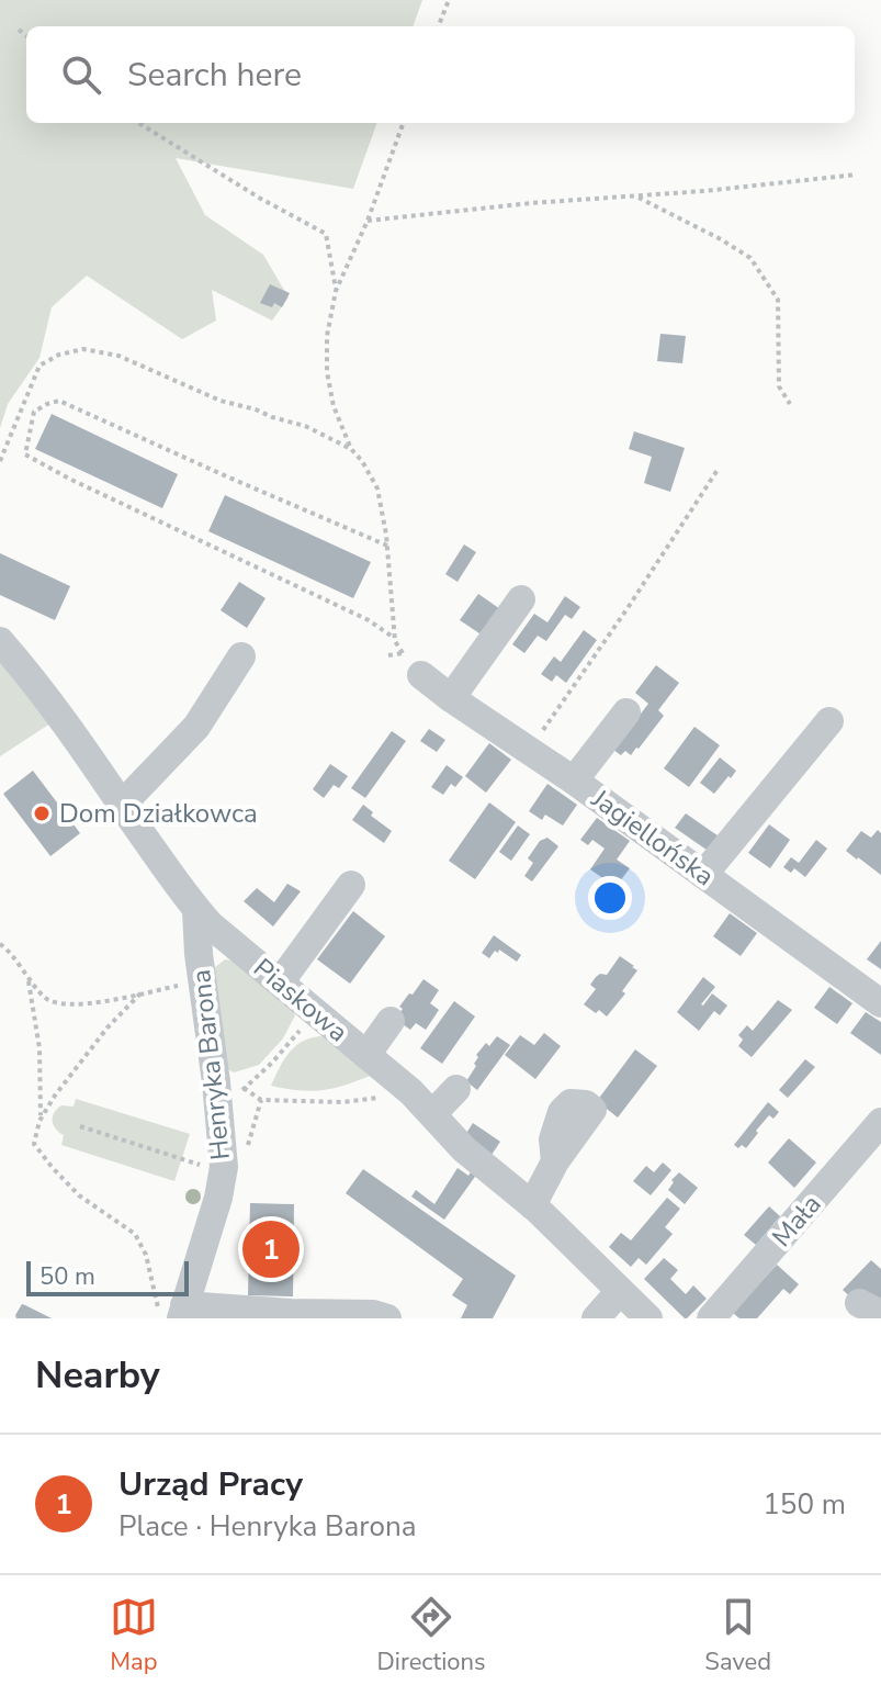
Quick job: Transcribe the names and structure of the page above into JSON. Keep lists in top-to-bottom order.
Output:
{
  "streets": {
    "street": [
      "Jagiellońska",
      "Piaskowa",
      "Henryka Barona",
      "Mała"
    ]
  },
  "crossings": [
    ["Piaskowa", "Henryka Barona"]
  ],
  "places": ["Dom Działkowca"],
  "scale_bar": "50 m",
  "page": {
    "search": "Search here",
    "pins": "1",
    "scale": "50 m",
    "heading": "Nearby",
    "list": [
      {
        "mark": "1",
        "name": "Urząd Pracy",
        "note": "Place · Henryka Barona",
        "value": "150 m"
      }
    ],
    "nav": ["Map", "Directions", "Saved"]
  }
}
